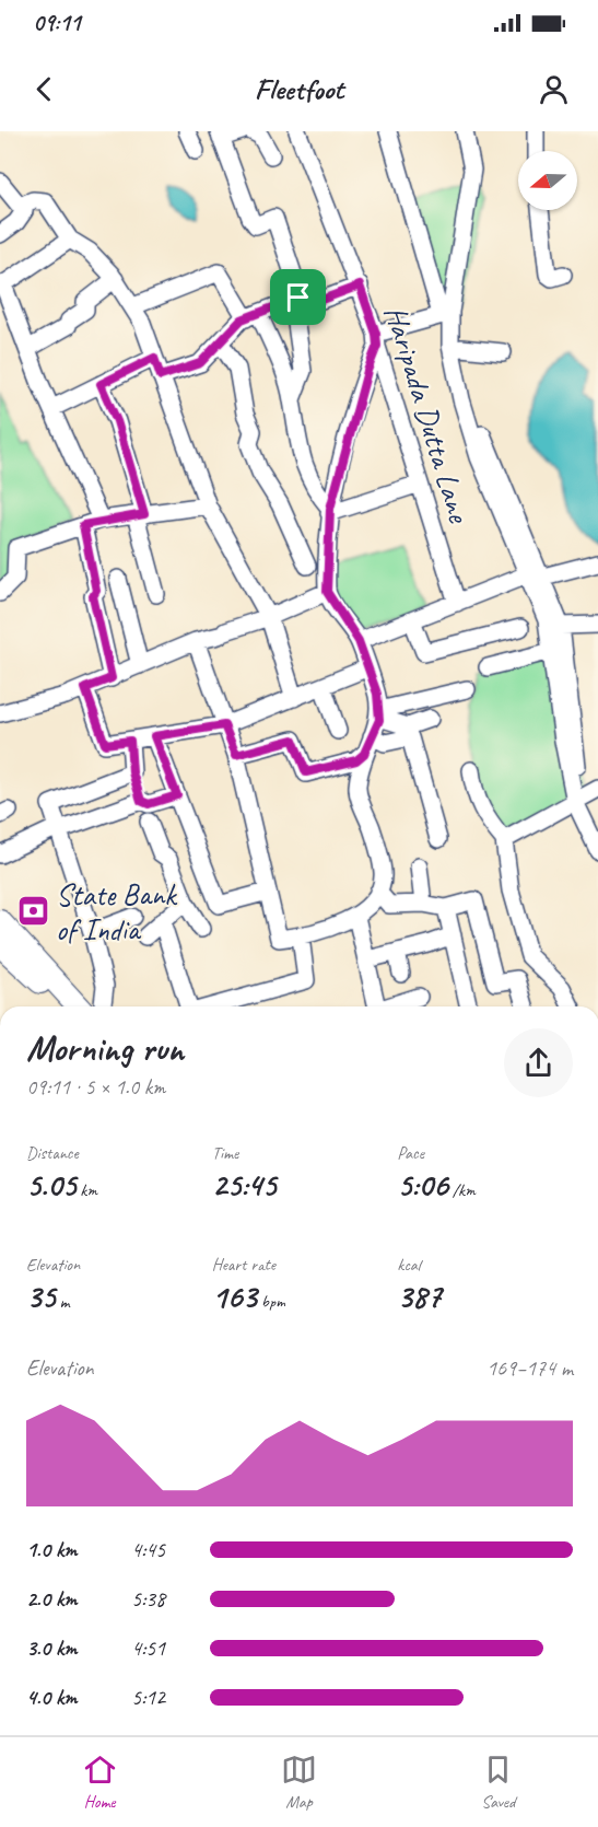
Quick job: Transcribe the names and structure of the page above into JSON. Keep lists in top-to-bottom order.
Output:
{
  "streets": {
    "street": ["Haripada Dutta Lane"]
  },
  "places": {
    "bank": ["State Bank of India"]
  },
  "north": "left",
  "page": {
    "status": "09:11",
    "header": "Fleetfoot",
    "heading": ["Morning run", "09:11 · 5 × 1.0 km"],
    "stats": [
      ["Distance", "5.05 km"],
      ["Time", "25:45"],
      ["Pace", "5:06 /km"],
      ["Elevation", "35 m"],
      ["Heart rate", "163 bpm"],
      ["kcal", "387"]
    ],
    "chart": ["Elevation", "169–174 m"],
    "list": [
      {
        "name": "1.0 km",
        "note": "4:45"
      },
      {
        "name": "2.0 km",
        "note": "5:38"
      },
      {
        "name": "3.0 km",
        "note": "4:51"
      },
      {
        "name": "4.0 km",
        "note": "5:12"
      }
    ],
    "tabs": ["Home", "Map", "Saved"]
  }
}
